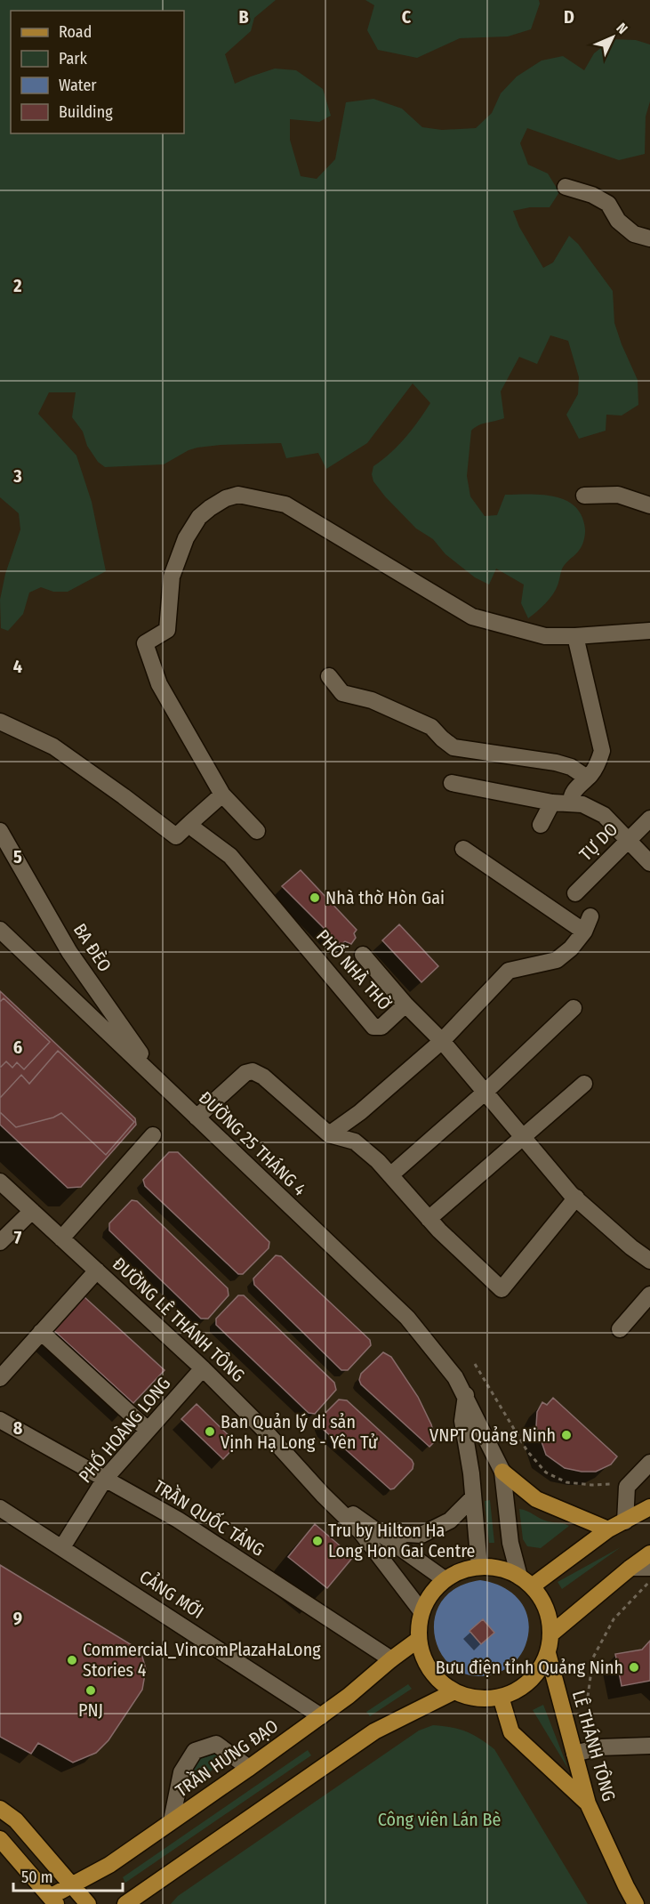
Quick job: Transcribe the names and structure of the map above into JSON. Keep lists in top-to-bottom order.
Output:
{
  "streets": {
    "main road": ["LÊ THÁNH TÔNG", "TRẦN HƯNG ĐẠO"],
    "street": [
      "TỰ DO",
      "BA ĐÈO",
      "PHỐ NHÀ THỜ",
      "ĐƯỜNG 25 THÁNG 4",
      "ĐƯỜNG LÊ THÁNH TÔNG",
      "PHỐ HOÀNG LONG",
      "TRẦN QUỐC TẢNG",
      "CẢNG MỚI"
    ]
  },
  "crossings": [
    ["BA ĐÈO", "ĐƯỜNG 25 THÁNG 4"],
    ["ĐƯỜNG 25 THÁNG 4", "ĐƯỜNG LÊ THÁNH TÔNG"],
    ["ĐƯỜNG 25 THÁNG 4", "LÊ THÁNH TÔNG"],
    ["ĐƯỜNG 25 THÁNG 4", "TRẦN HƯNG ĐẠO"],
    ["ĐƯỜNG LÊ THÁNH TÔNG", "PHỐ HOÀNG LONG"],
    ["ĐƯỜNG LÊ THÁNH TÔNG", "LÊ THÁNH TÔNG"],
    ["ĐƯỜNG LÊ THÁNH TÔNG", "TRẦN HƯNG ĐẠO"],
    ["PHỐ HOÀNG LONG", "TRẦN QUỐC TẢNG"],
    ["PHỐ HOÀNG LONG", "CẢNG MỚI"],
    ["TRẦN QUỐC TẢNG", "TRẦN HƯNG ĐẠO"],
    ["CẢNG MỚI", "TRẦN HƯNG ĐẠO"],
    ["LÊ THÁNH TÔNG", "TRẦN HƯNG ĐẠO"]
  ],
  "parks": ["Công viên Lán Bè"],
  "places": [
    "Nhà thờ Hòn Gai",
    "Ban Quản lý di sản Vịnh Hạ Long - Yên Tử",
    "VNPT Quảng Ninh",
    "Tru by Hilton Ha Long Hon Gai Centre",
    "Commercial_VincomPlazaHaLong Stories 4",
    "Bưu điện tỉnh Quảng Ninh",
    "PNJ"
  ],
  "legend": [
    "Road",
    "Park",
    "Water",
    "Building"
  ],
  "scale_bar": "50 m",
  "north": "top right",
  "grid": {
    "columns": ["B", "C", "D"],
    "rows": [
      "2",
      "3",
      "4",
      "5",
      "6",
      "7",
      "8",
      "9"
    ]
  }
}
